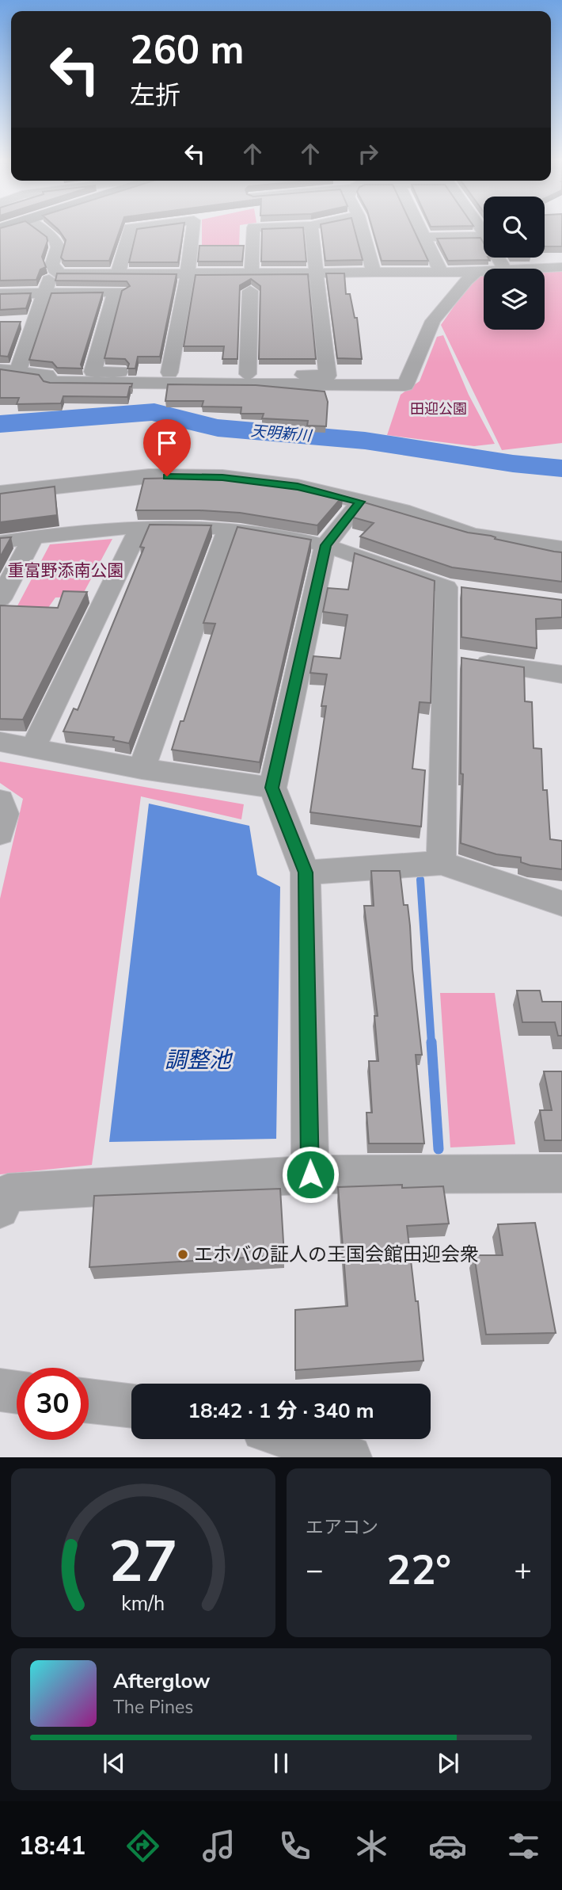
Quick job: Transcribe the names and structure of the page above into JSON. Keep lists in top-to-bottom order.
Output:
{
  "water": ["天明新川", "調整池"],
  "parks": ["田迎公園", "重富野添南公園"],
  "places": ["エホバの証人の王国会館田迎会衆"],
  "page": {
    "turn": ["260 m", "左折"],
    "limit": "30",
    "trip": "18:42 · 1 分 · 340 m",
    "tile": "エアコン",
    "heat": ["−", "22°", "+"],
    "song": ["Afterglow", "The Pines"],
    "tabs": "18:41",
    "gauge": ["27", "km/h"]
  }
}
